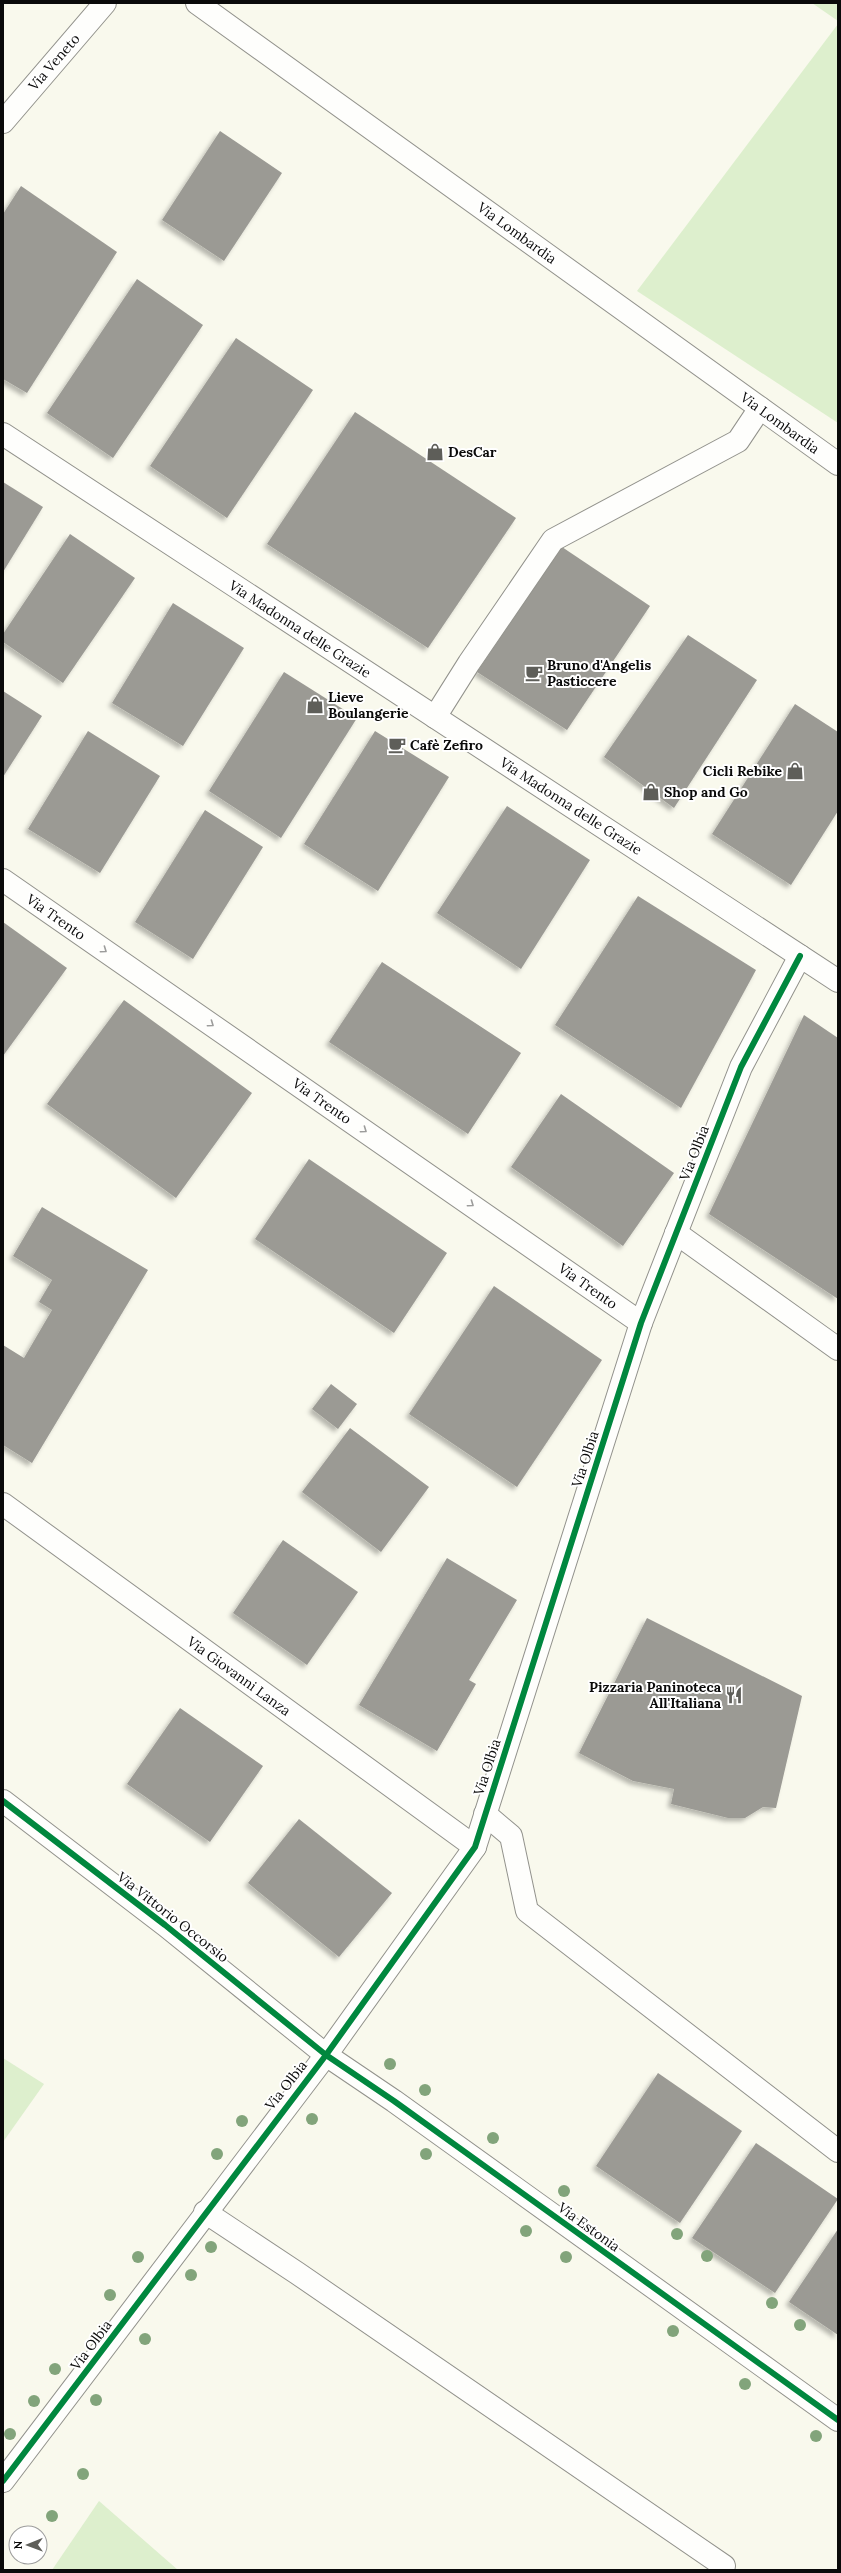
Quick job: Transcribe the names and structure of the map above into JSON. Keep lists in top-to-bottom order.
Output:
{
  "streets": {
    "street": [
      "Via Veneto",
      "Via Lombardia",
      "Via Madonna delle Grazie",
      "Via Trento",
      "Via Olbia",
      "Via Giovanni Lanza",
      "Via Vittorio Occorsio",
      "Via Estonia"
    ]
  },
  "crossings": [
    ["Via Madonna delle Grazie", "Via Olbia"],
    ["Via Trento", "Via Olbia"],
    ["Via Olbia", "Via Giovanni Lanza"],
    ["Via Olbia", "Via Vittorio Occorsio"],
    ["Via Olbia", "Via Estonia"],
    ["Via Vittorio Occorsio", "Via Estonia"]
  ],
  "one_way": ["Via Trento"],
  "places": {
    "shop": [
      "DesCar",
      "Lieve Boulangerie",
      "Cicli Rebike",
      "Shop and Go"
    ],
    "cafe": ["Bruno d'Angelis Pasticcere", "Cafè Zefiro"],
    "restaurant": ["Pizzaria Paninoteca All'Italiana"]
  },
  "north": "left"
}
